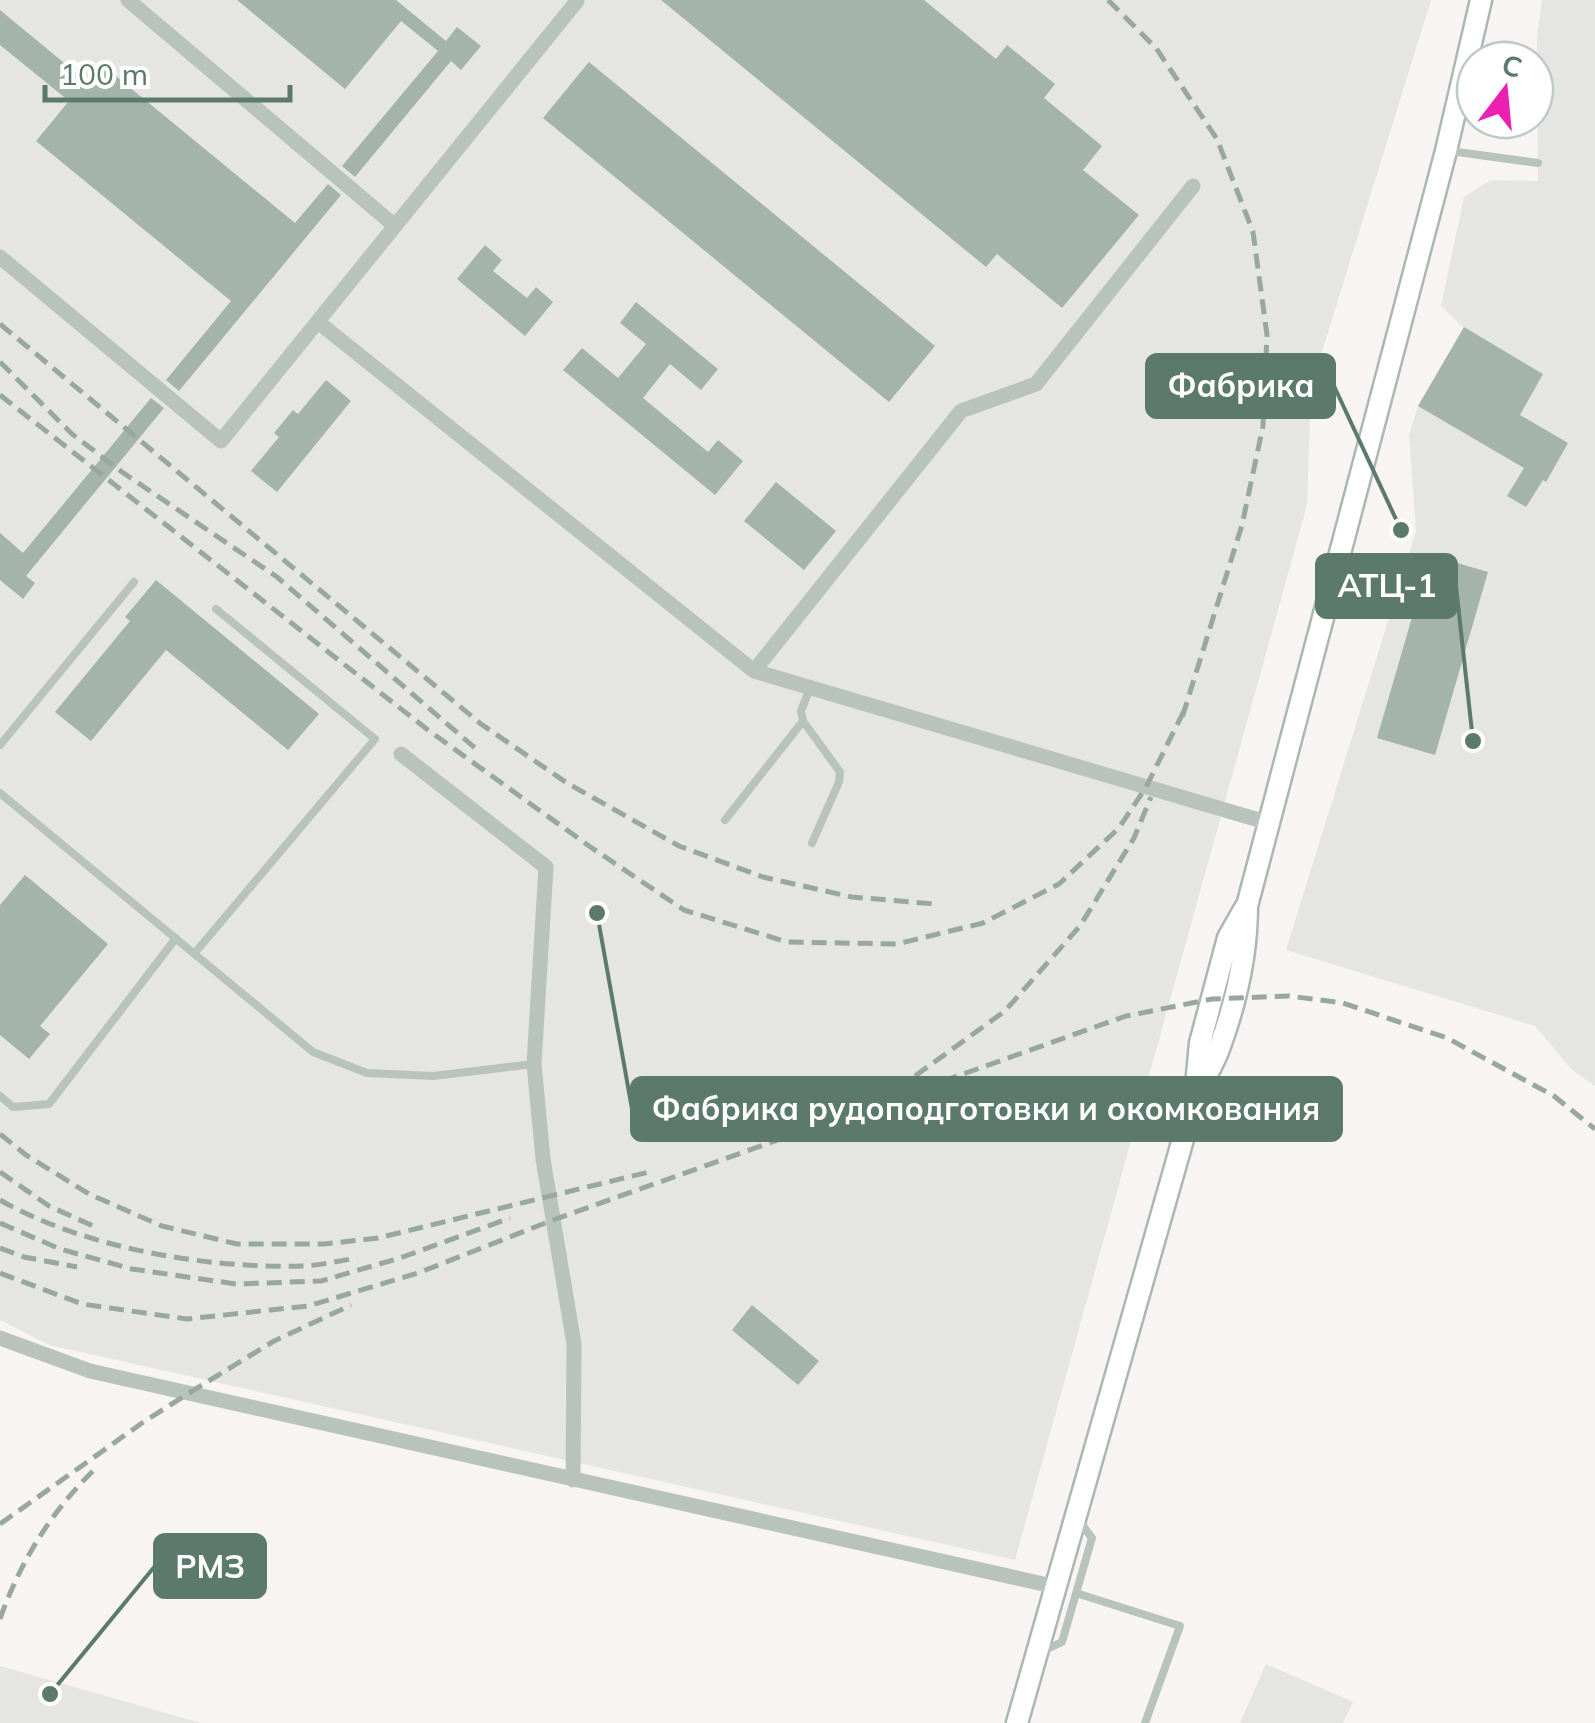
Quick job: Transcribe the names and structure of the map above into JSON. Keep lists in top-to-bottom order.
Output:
{
  "places": [
    "Фабрика",
    "АТЦ-1",
    "Фабрика рудоподготовки и окомкования",
    "РМЗ"
  ],
  "scale_bar": "100 m",
  "north": "top"
}
